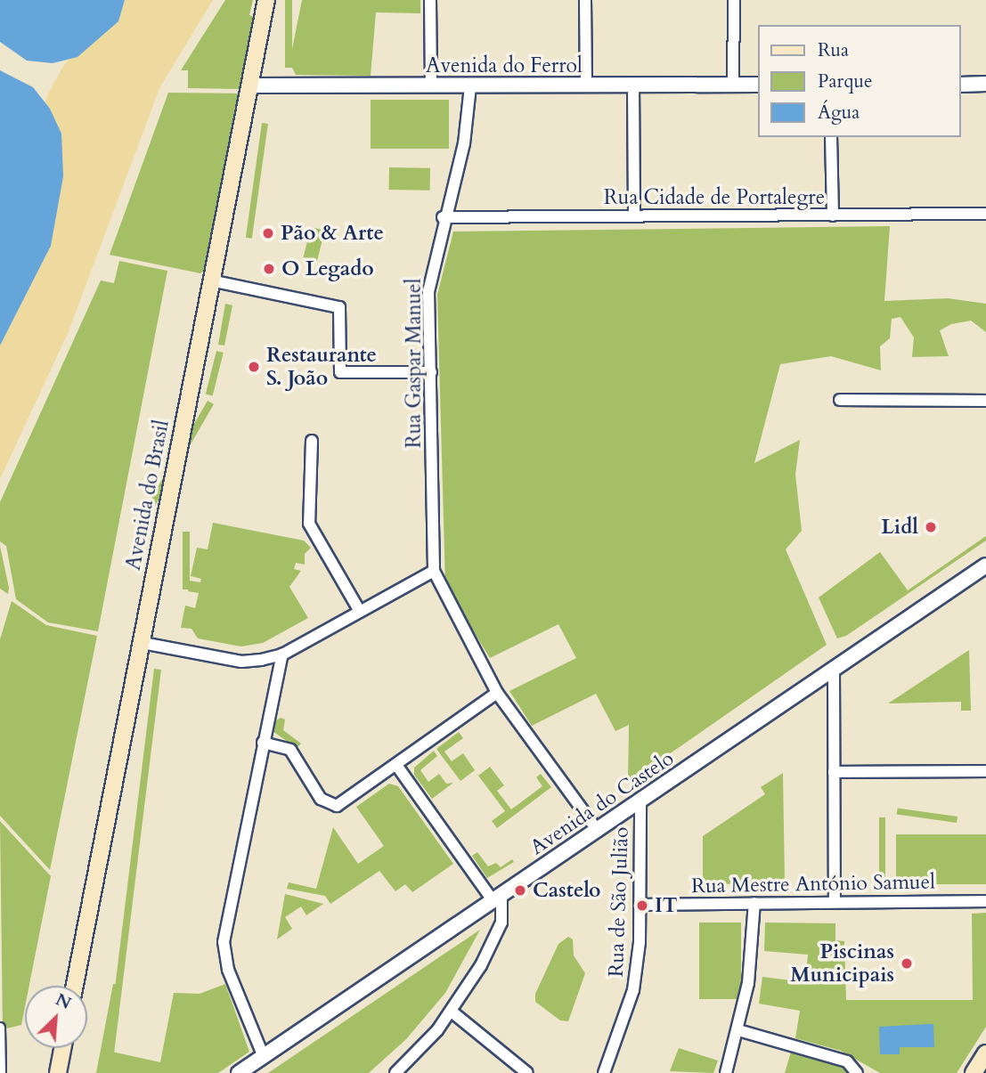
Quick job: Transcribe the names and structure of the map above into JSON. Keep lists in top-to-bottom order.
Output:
{
  "streets": {
    "main road": ["Avenida do Brasil"],
    "street": [
      "Avenida do Ferrol",
      "Rua Cidade de Portalegre",
      "Rua Gaspar Manuel",
      "Avenida do Castelo",
      "Rua Mestre António Samuel",
      "Rua de São Julião"
    ]
  },
  "crossings": [
    ["Avenida do Ferrol", "Rua Gaspar Manuel"],
    ["Avenida do Ferrol", "Avenida do Brasil"],
    ["Rua Cidade de Portalegre", "Rua Gaspar Manuel"],
    ["Avenida do Castelo", "Rua de São Julião"],
    ["Rua Mestre António Samuel", "Rua de São Julião"]
  ],
  "places": [
    "Pão & Arte",
    "O Legado",
    "Restaurante S. João",
    "Lidl",
    "Castelo",
    "IT",
    "Piscinas Municipais"
  ],
  "legend": ["Rua", "Parque", "Água"],
  "north": "top right"
}
